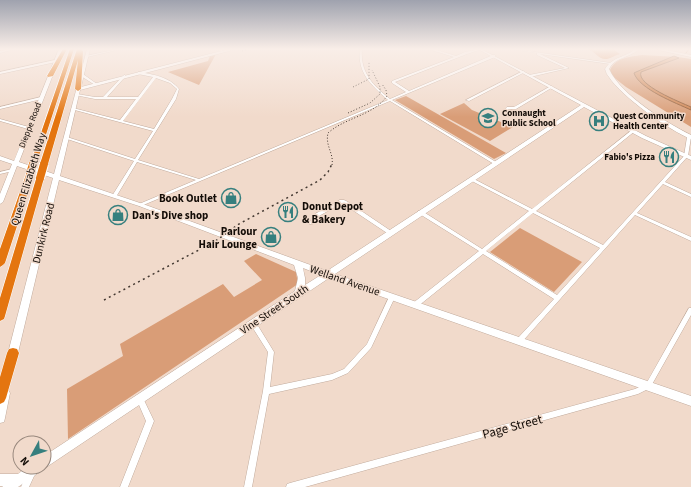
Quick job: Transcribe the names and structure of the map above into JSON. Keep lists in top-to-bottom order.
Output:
{
  "streets": {
    "highway": ["Queen Elizabeth Way"],
    "street": [
      "Dieppe Road",
      "Dunkirk Road",
      "Welland Avenue",
      "Vine Street South",
      "Page Street"
    ]
  },
  "crossings": [
    ["Dieppe Road", "Welland Avenue"],
    ["Dunkirk Road", "Welland Avenue"],
    ["Welland Avenue", "Vine Street South"],
    ["Welland Avenue", "Page Street"]
  ],
  "places": {
    "school or university": ["Connaught Public School"],
    "hospital": ["Quest Community Health Center"],
    "restaurant": ["Fabio's Pizza", "Donut Depot & Bakery"],
    "shop": ["Book Outlet", "Dan's Dive shop", "Parlour Hair Lounge"]
  },
  "north": "bottom left"
}
